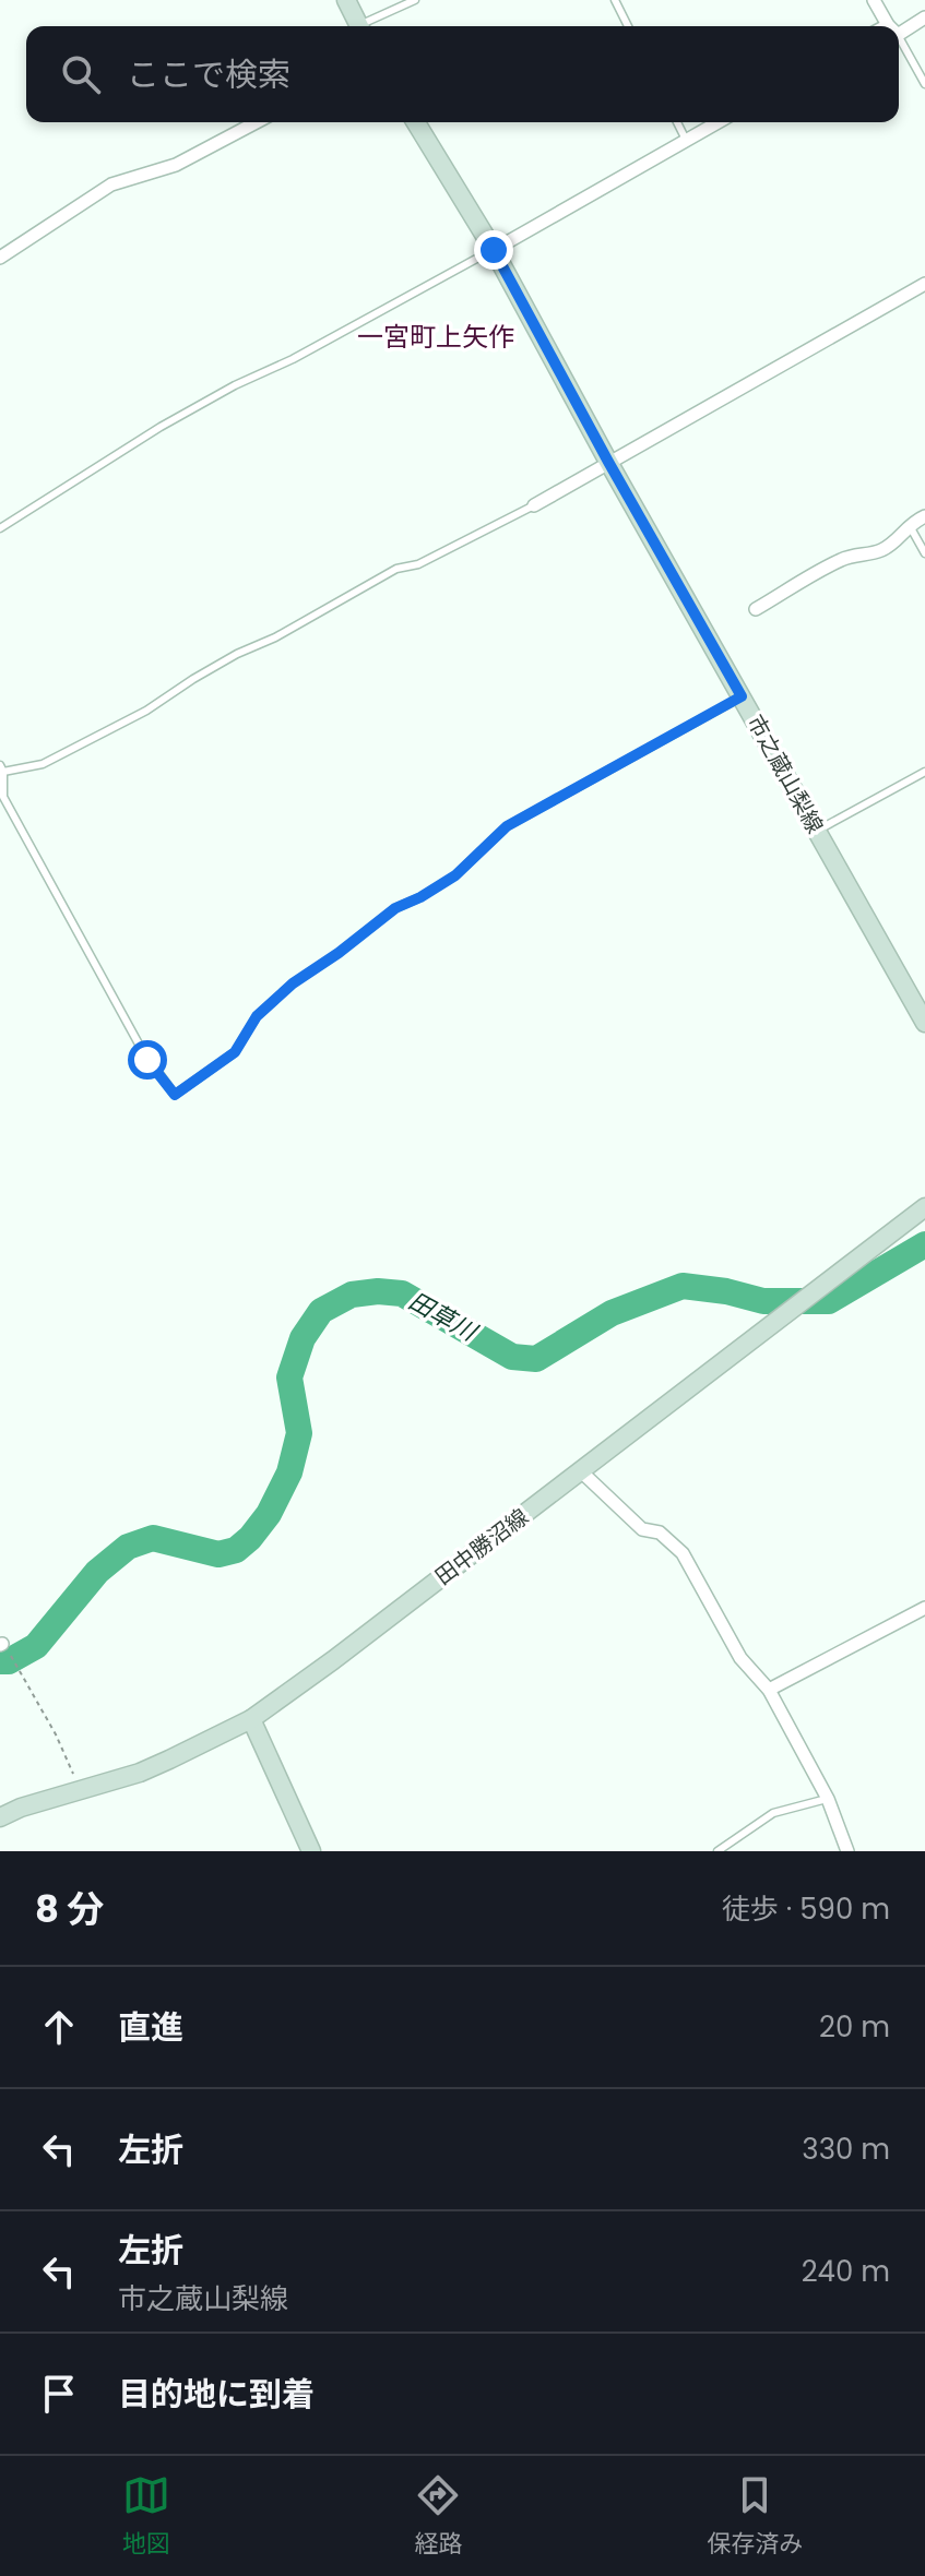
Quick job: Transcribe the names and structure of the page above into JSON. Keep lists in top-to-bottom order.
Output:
{
  "streets": {
    "main road": ["市之蔵山梨線", "田中勝沼線"]
  },
  "districts": ["一宮町上矢作"],
  "water": ["田草川"],
  "page": {
    "search": "ここで検索",
    "heading": ["8 分", "徒歩 · 590 m"],
    "list": [
      ["直進", "20 m"],
      ["左折", "330 m"],
      ["左折", "市之蔵山梨線", "240 m"],
      "目的地に到着"
    ],
    "nav": ["地図", "経路", "保存済み"]
  }
}
